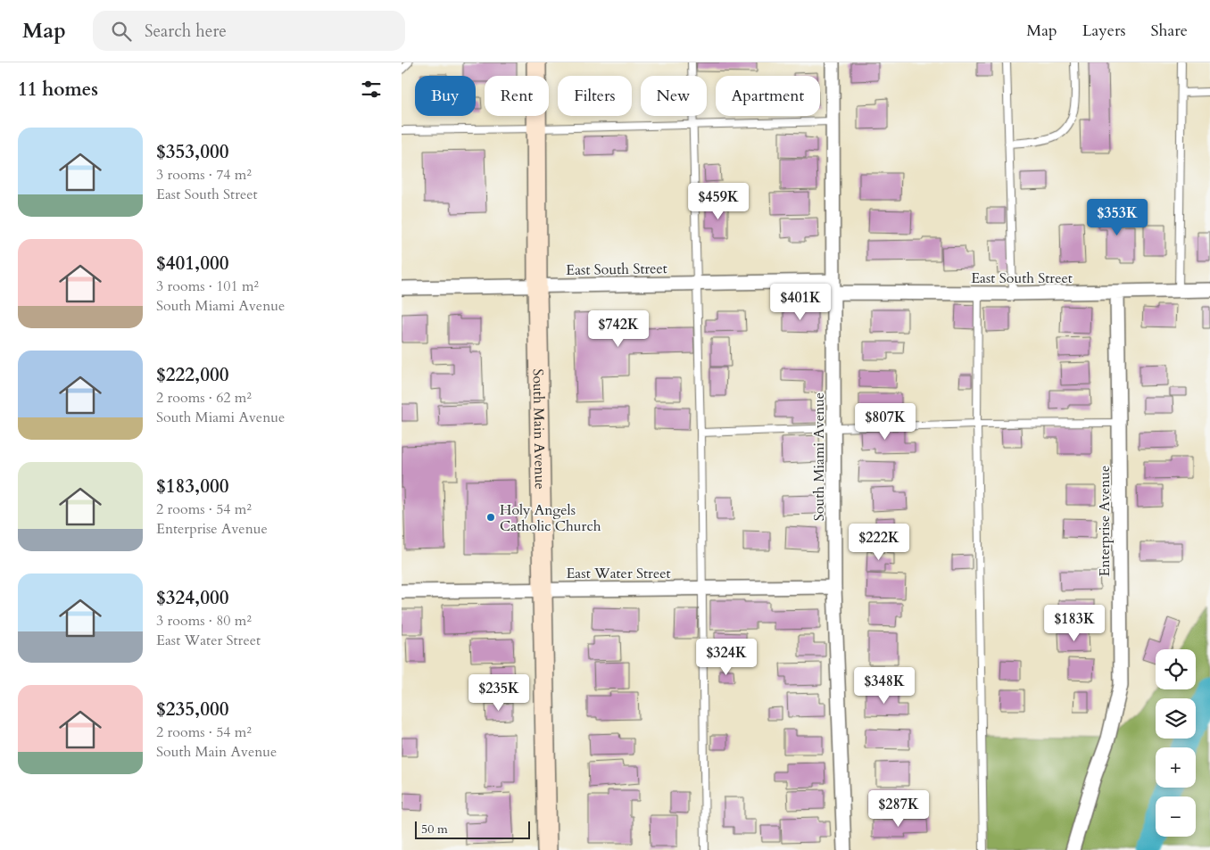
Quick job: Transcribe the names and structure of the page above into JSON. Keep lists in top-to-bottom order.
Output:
{
  "streets": {
    "main road": ["South Main Avenue"],
    "street": [
      "East South Street",
      "South Miami Avenue",
      "Enterprise Avenue",
      "East Water Street"
    ]
  },
  "crossings": [
    ["East South Street", "South Main Avenue"],
    ["East South Street", "South Miami Avenue"],
    ["East South Street", "Enterprise Avenue"],
    ["South Main Avenue", "East Water Street"],
    ["South Miami Avenue", "East Water Street"]
  ],
  "places": ["Holy Angels Catholic Church"],
  "scale_bar": "50 m",
  "page": {
    "header": "Map",
    "search": "Search here",
    "nav": ["Map", "Layers", "Share"],
    "heading": "11 homes",
    "chip": [
      "Buy",
      "Rent",
      "Filters",
      "New",
      "Apartment"
    ],
    "list": [
      {
        "name": "$353,000",
        "note": "3 rooms · 74 m² · East South Street"
      },
      {
        "name": "$401,000",
        "note": "3 rooms · 101 m² · South Miami Avenue"
      },
      {
        "name": "$222,000",
        "note": "2 rooms · 62 m² · South Miami Avenue"
      },
      {
        "name": "$183,000",
        "note": "2 rooms · 54 m² · Enterprise Avenue"
      },
      {
        "name": "$324,000",
        "note": "3 rooms · 80 m² · East Water Street"
      },
      {
        "name": "$235,000",
        "note": "2 rooms · 54 m² · South Main Avenue"
      }
    ],
    "price": [
      "$459K",
      "$353K",
      "$401K",
      "$742K",
      "$807K",
      "$222K",
      "$183K",
      "$324K",
      "$348K",
      "$235K",
      "$287K"
    ],
    "map_buttons": ["+", "−"],
    "scale": "50 m"
  }
}
